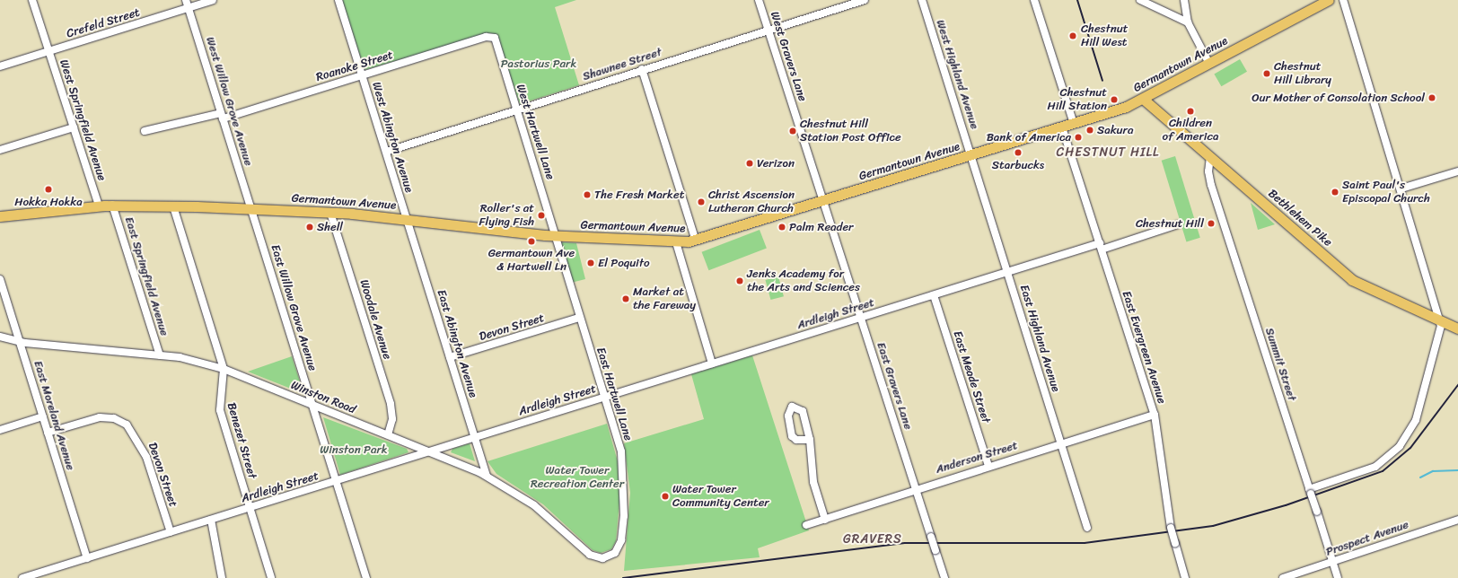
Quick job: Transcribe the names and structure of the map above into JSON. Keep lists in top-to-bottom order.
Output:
{
  "streets": {
    "main road": ["Germantown Avenue", "Bethlehem Pike"],
    "street": [
      "Crefeld Street",
      "West Gravers Lane",
      "Shawnee Street",
      "Roanoke Street",
      "West Highland Avenue",
      "West Willow Grove Avenue",
      "West Springfield Avenue",
      "West Hartwell Lane",
      "West Abington Avenue",
      "East Springfield Avenue",
      "East Willow Grove Avenue",
      "Ardleigh Street",
      "Woodale Avenue",
      "Devon Street",
      "East Highland Avenue",
      "East Abington Avenue",
      "East Evergreen Avenue",
      "Summit Street",
      "East Meade Street",
      "East Gravers Lane",
      "East Hartwell Lane",
      "Winston Road",
      "East Moreland Avenue",
      "Benezet Street",
      "Anderson Street",
      "Prospect Avenue"
    ]
  },
  "crossings": [
    ["Crefeld Street", "West Willow Grove Avenue"],
    ["Crefeld Street", "West Springfield Avenue"],
    ["West Gravers Lane", "Shawnee Street"],
    ["West Gravers Lane", "Germantown Avenue"],
    ["West Gravers Lane", "East Gravers Lane"],
    ["Shawnee Street", "West Hartwell Lane"],
    ["Shawnee Street", "West Abington Avenue"],
    ["Germantown Avenue", "West Highland Avenue"],
    ["Germantown Avenue", "West Willow Grove Avenue"],
    ["Germantown Avenue", "West Springfield Avenue"],
    ["Germantown Avenue", "West Hartwell Lane"],
    ["Germantown Avenue", "West Abington Avenue"],
    ["Germantown Avenue", "Bethlehem Pike"],
    ["Germantown Avenue", "East Springfield Avenue"],
    ["Germantown Avenue", "East Willow Grove Avenue"],
    ["Germantown Avenue", "Woodale Avenue"],
    ["Germantown Avenue", "East Highland Avenue"],
    ["Germantown Avenue", "East Abington Avenue"],
    ["Germantown Avenue", "East Evergreen Avenue"],
    ["Germantown Avenue", "East Gravers Lane"],
    ["Germantown Avenue", "East Hartwell Lane"],
    ["Germantown Avenue", "Benezet Street"],
    ["Roanoke Street", "West Willow Grove Avenue"],
    ["Roanoke Street", "West Hartwell Lane"],
    ["Roanoke Street", "West Abington Avenue"],
    ["West Highland Avenue", "East Highland Avenue"],
    ["West Willow Grove Avenue", "East Willow Grove Avenue"],
    ["West Hartwell Lane", "East Hartwell Lane"],
    ["West Abington Avenue", "East Abington Avenue"],
    ["Bethlehem Pike", "Summit Street"],
    ["East Springfield Avenue", "Winston Road"],
    ["East Willow Grove Avenue", "Ardleigh Street"],
    ["East Willow Grove Avenue", "Winston Road"],
    ["Ardleigh Street", "Devon Street"],
    ["Ardleigh Street", "East Highland Avenue"],
    ["Ardleigh Street", "East Abington Avenue"],
    ["Ardleigh Street", "East Evergreen Avenue"],
    ["Ardleigh Street", "East Meade Street"],
    ["Ardleigh Street", "East Gravers Lane"],
    ["Ardleigh Street", "East Hartwell Lane"],
    ["Ardleigh Street", "Winston Road"],
    ["Ardleigh Street", "East Moreland Avenue"],
    ["Ardleigh Street", "Benezet Street"],
    ["Woodale Avenue", "Winston Road"],
    ["Devon Street", "East Abington Avenue"],
    ["Devon Street", "East Hartwell Lane"],
    ["Devon Street", "East Moreland Avenue"],
    ["East Highland Avenue", "Anderson Street"],
    ["East Abington Avenue", "Winston Road"],
    ["East Evergreen Avenue", "Anderson Street"],
    ["Summit Street", "Prospect Avenue"],
    ["East Meade Street", "Anderson Street"],
    ["East Gravers Lane", "Anderson Street"],
    ["East Hartwell Lane", "Winston Road"],
    ["Winston Road", "East Moreland Avenue"],
    ["Winston Road", "Benezet Street"]
  ],
  "districts": ["CHESTNUT HILL", "GRAVERS"],
  "parks": ["Pastorius Park", "Winston Park", "Water Tower Recreation Center"],
  "places": [
    "Chestnut Hill West",
    "Chestnut Hill Library",
    "Our Mother of Consolation School",
    "Chestnut Hill Station",
    "Children of America",
    "Sakura",
    "Chestnut Hill Station Post Office",
    "Bank of America",
    "Starbucks",
    "Verizon",
    "Hokka Hokka",
    "Saint Paul's Episcopal Church",
    "The Fresh Market",
    "Christ Ascension Lutheran Church",
    "Roller's at Flying Fish",
    "Chestnut Hill",
    "Shell",
    "Palm Reader",
    "Germantown Ave & Hartwell Ln",
    "El Poquito",
    "Jenks Academy for the Arts and Sciences",
    "Market at the Fareway",
    "Water Tower Community Center"
  ]
}
